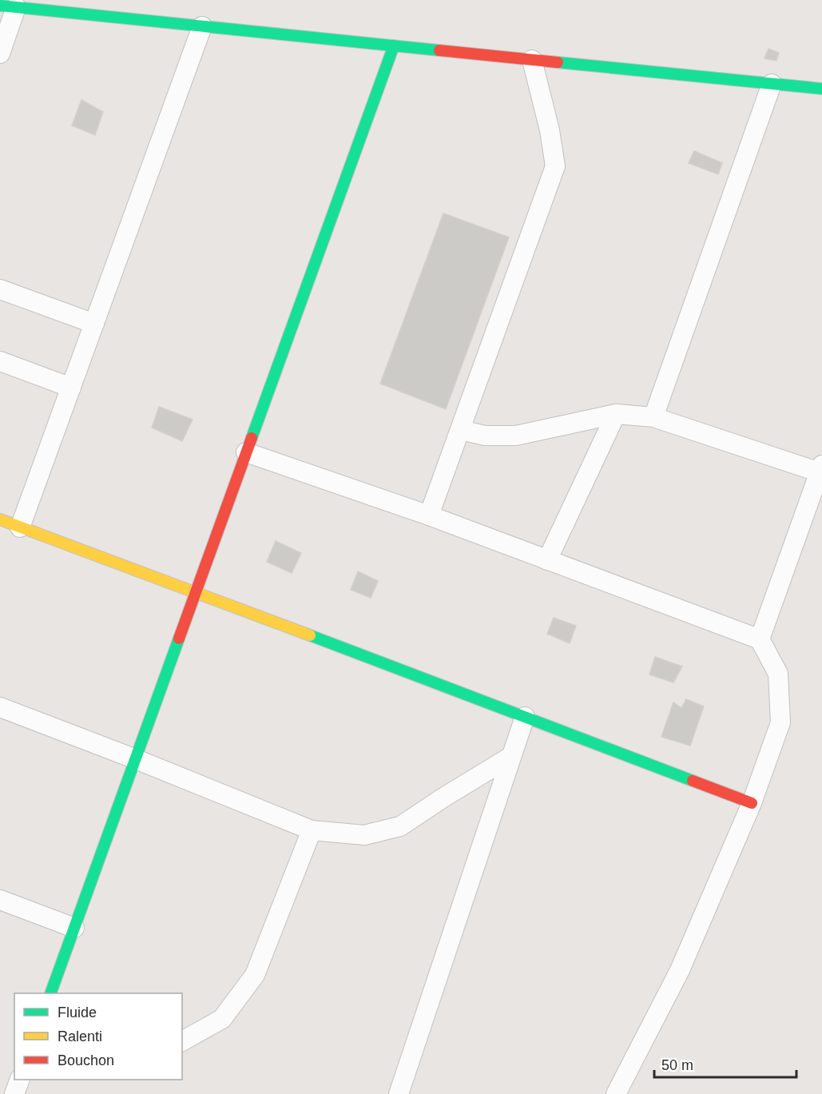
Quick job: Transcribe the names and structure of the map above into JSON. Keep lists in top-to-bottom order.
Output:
{
  "legend": ["Fluide", "Ralenti", "Bouchon"],
  "scale_bar": "50 m"
}
